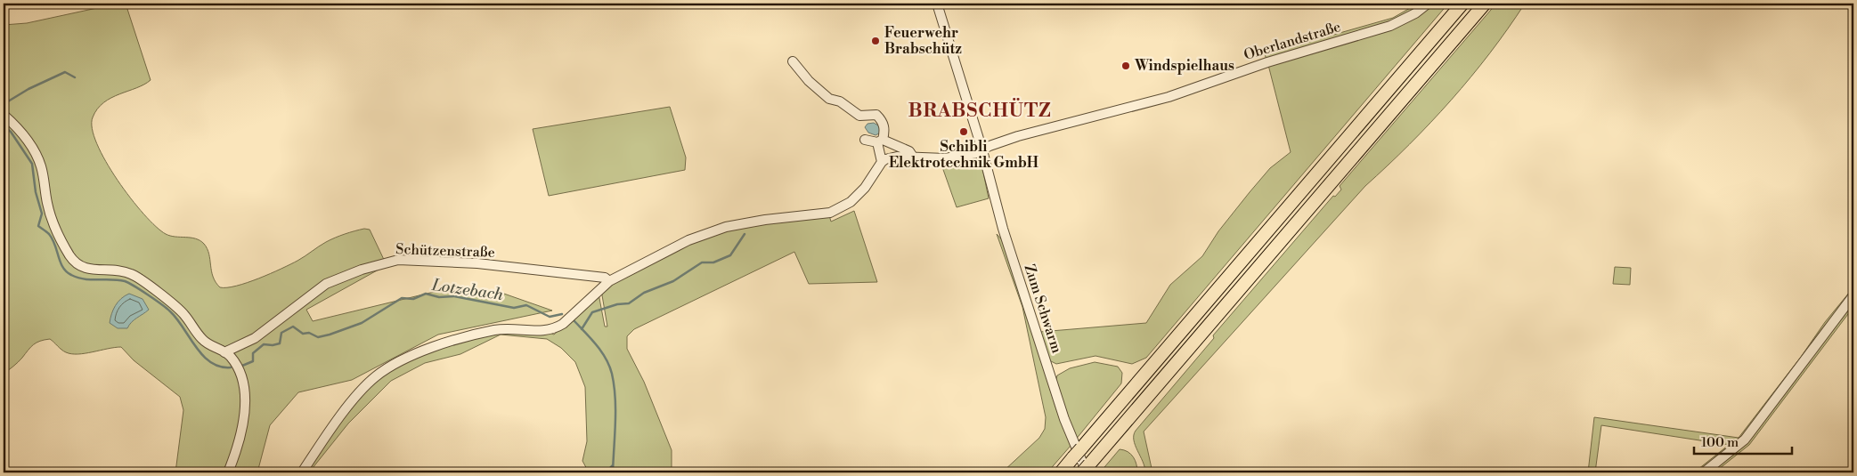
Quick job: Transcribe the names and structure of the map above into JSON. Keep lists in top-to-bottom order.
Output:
{
  "streets": {
    "street": ["Oberlandstraße", "Schützenstraße", "Zum Schwarm"]
  },
  "crossings": [
    ["Oberlandstraße", "Zum Schwarm"]
  ],
  "districts": ["BRABSCHÜTZ"],
  "water": ["Lotzebach"],
  "places": ["Feuerwehr Brabschütz", "Windspielhaus", "Schibli Elektrotechnik GmbH"],
  "scale_bar": "100 m"
}
